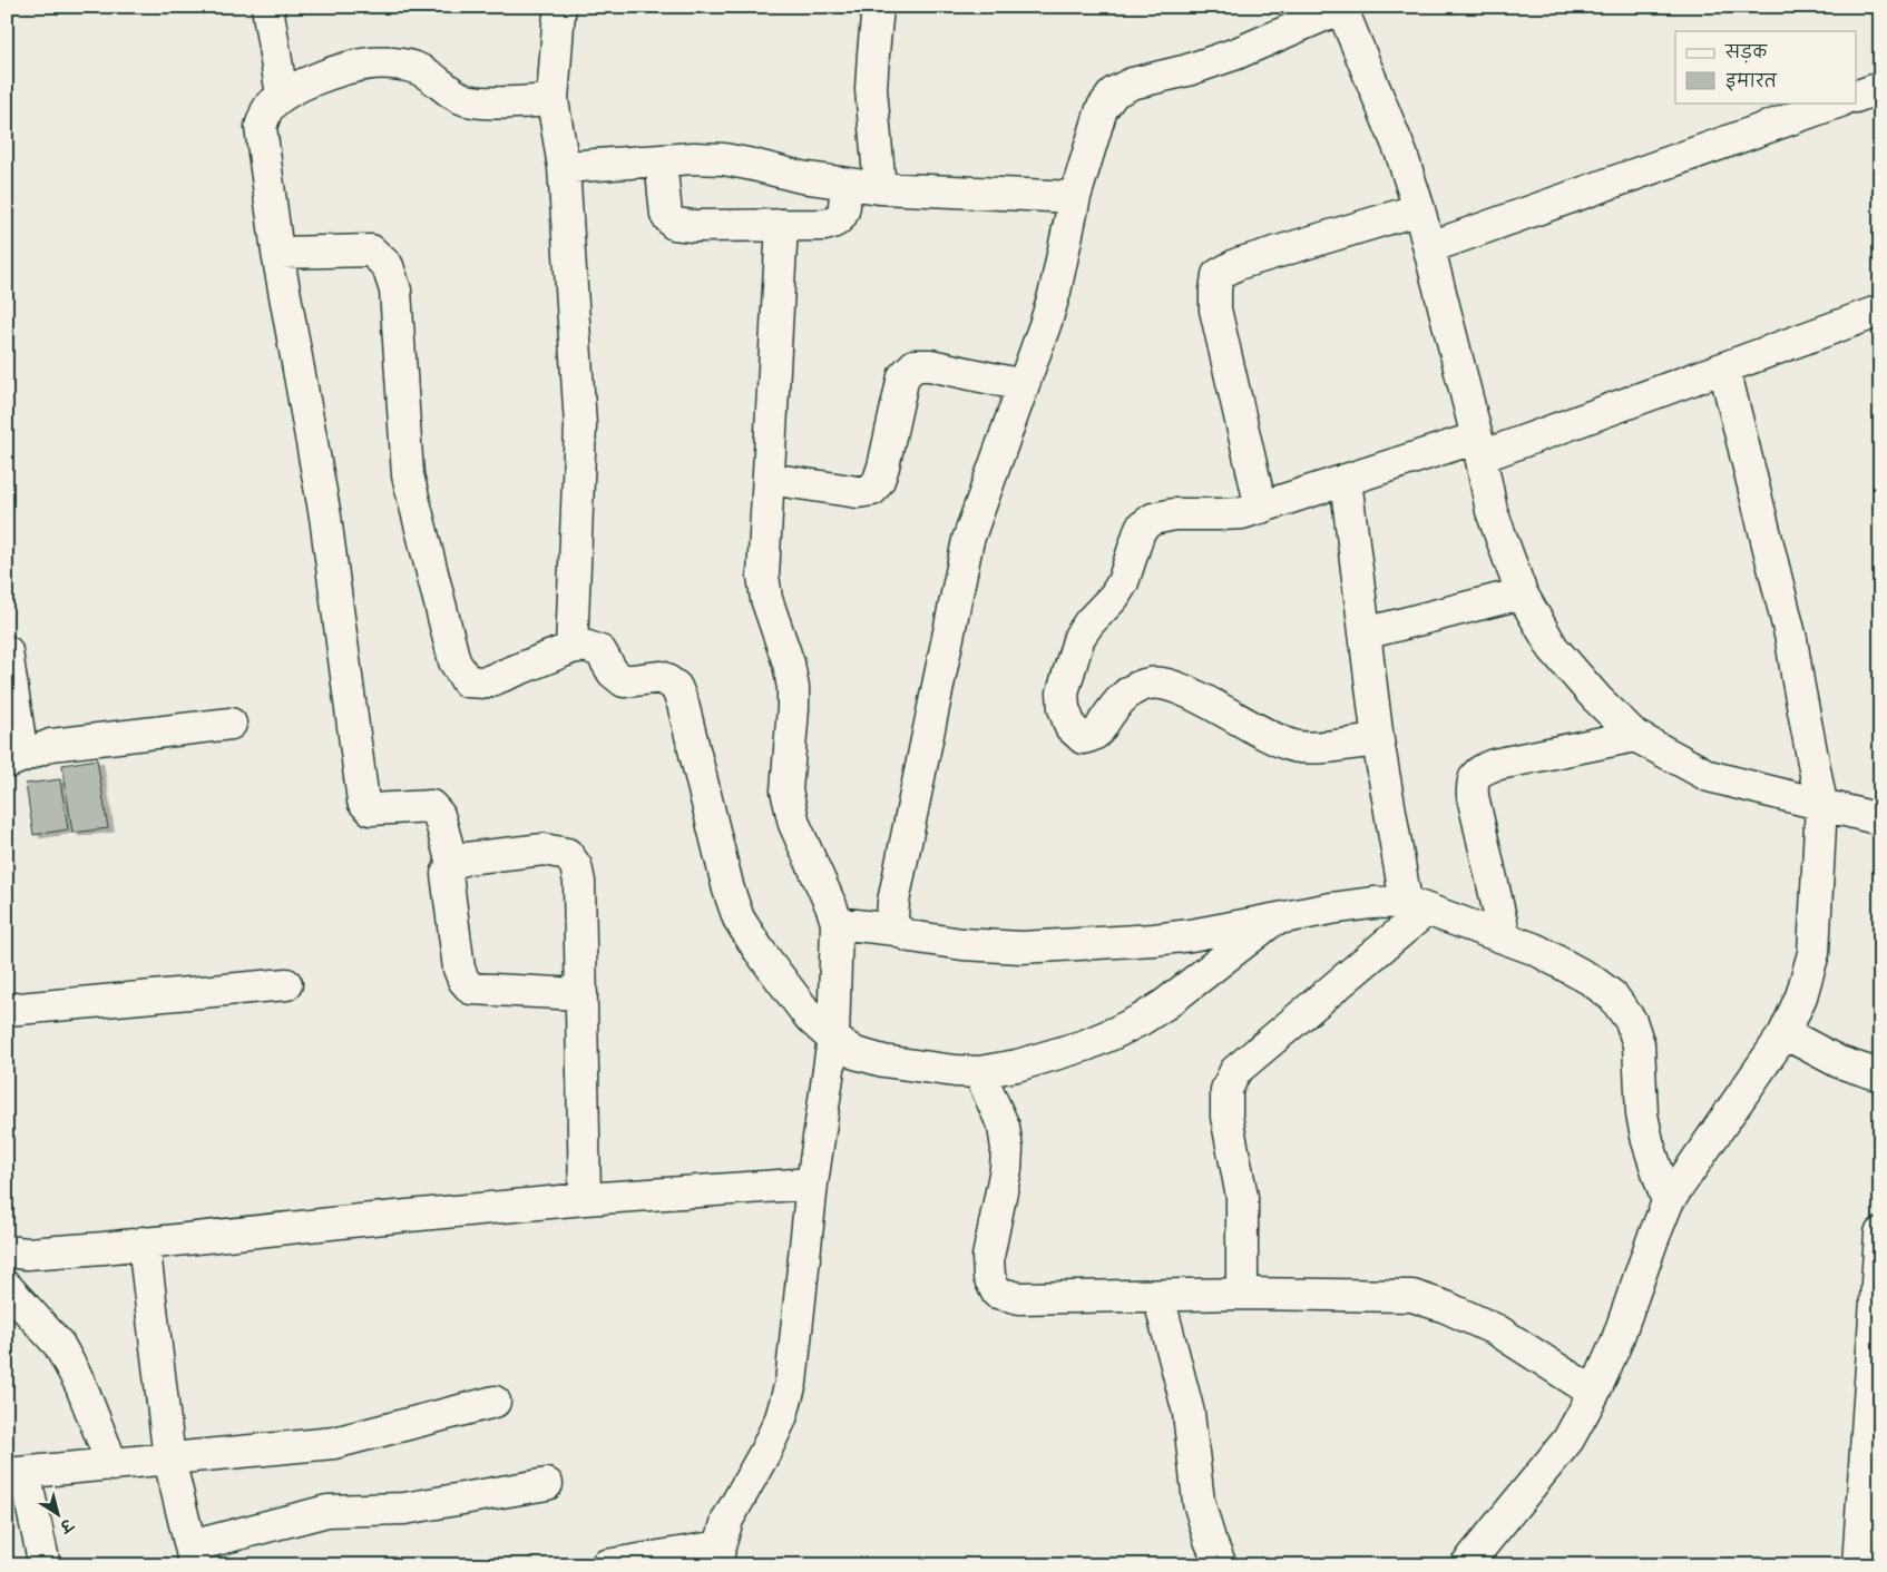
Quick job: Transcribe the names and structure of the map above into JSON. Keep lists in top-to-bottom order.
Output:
{
  "legend": ["सड़क", "इमारत"],
  "north": "bottom right"
}
